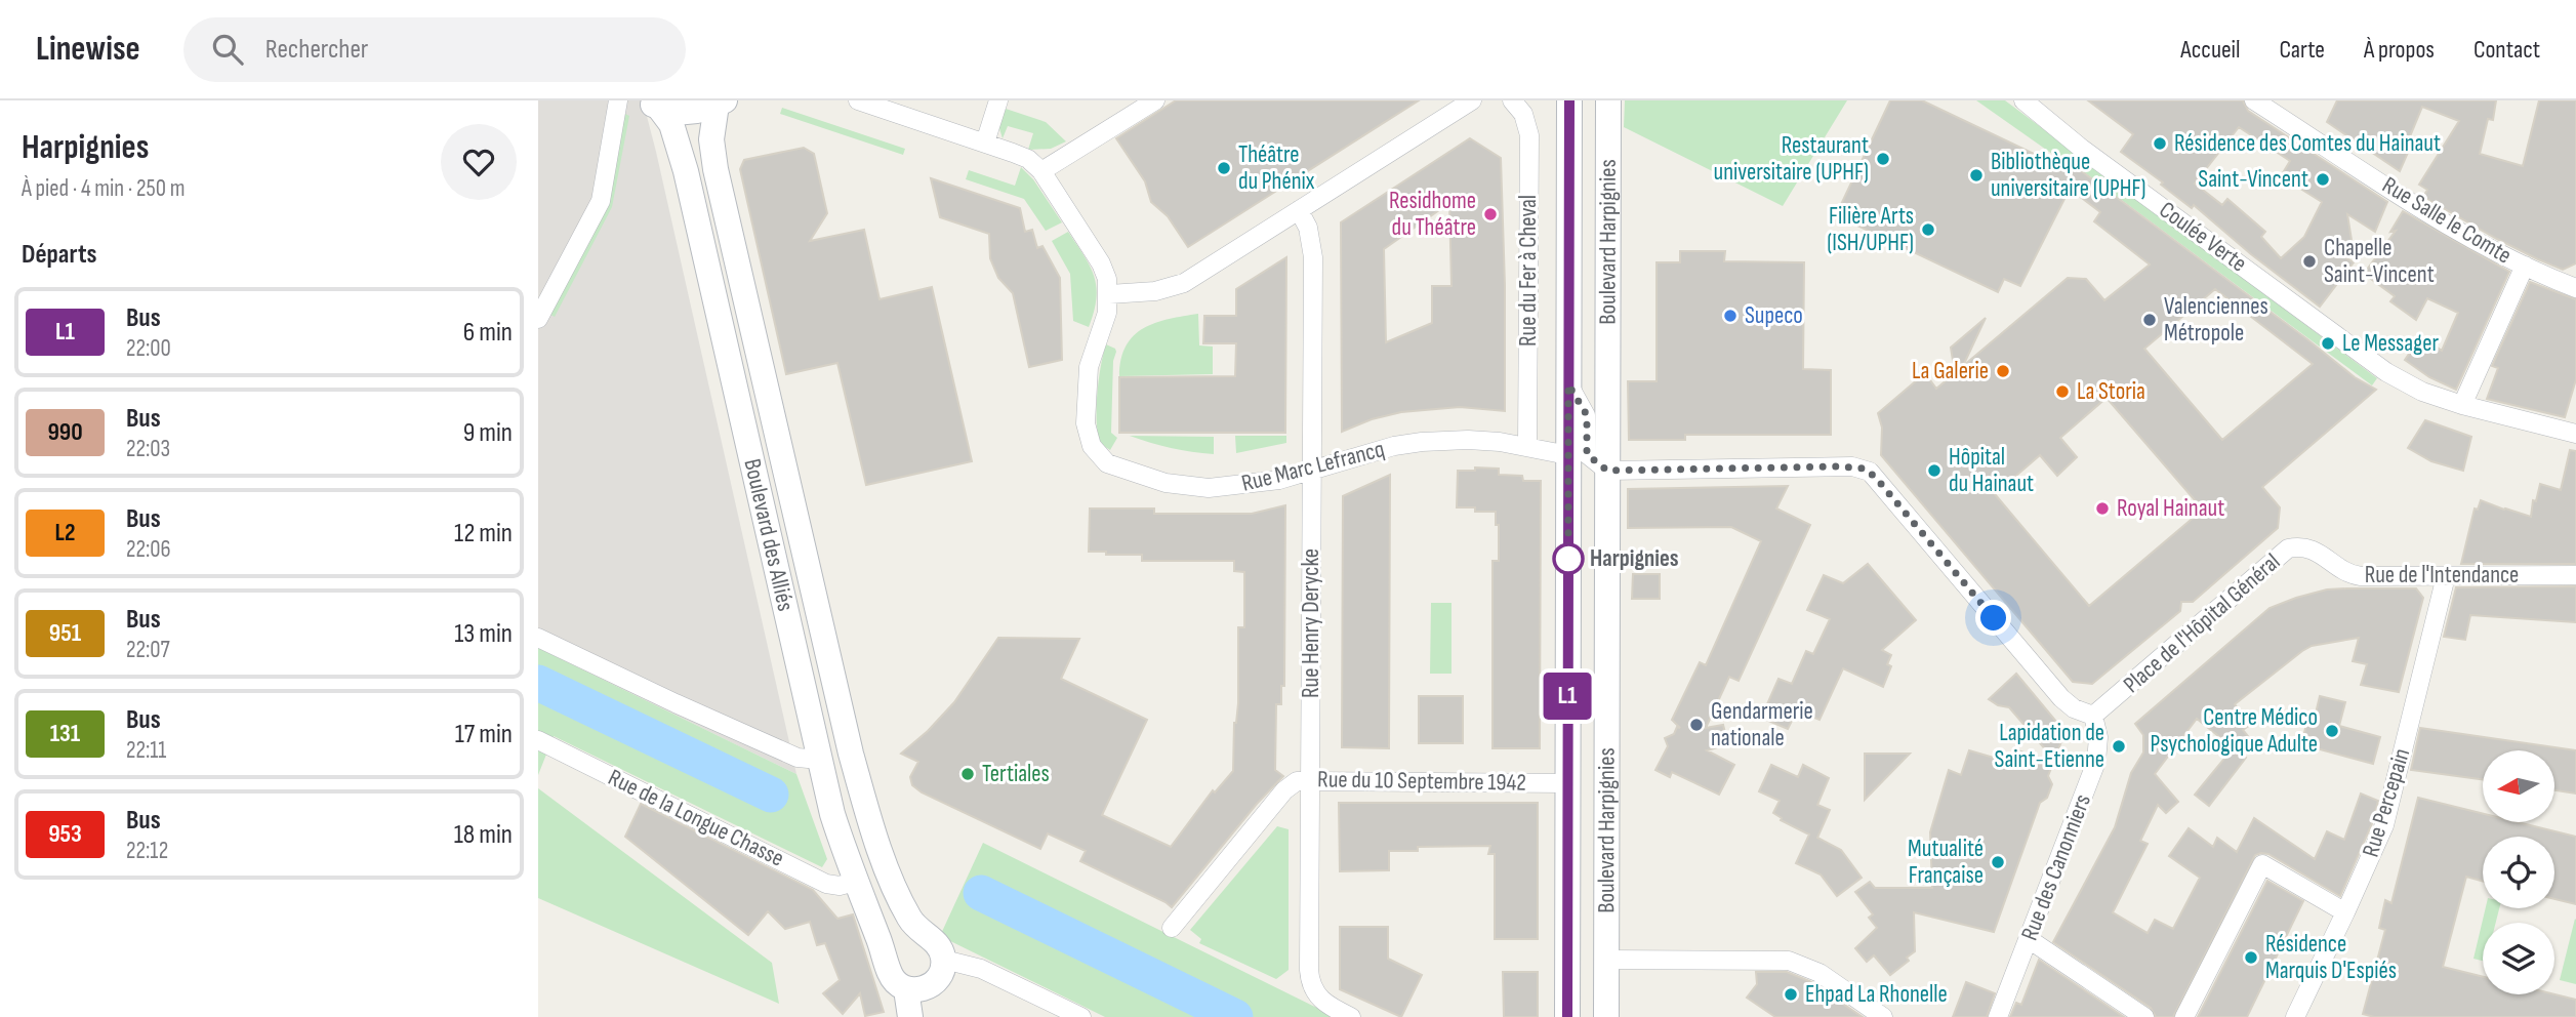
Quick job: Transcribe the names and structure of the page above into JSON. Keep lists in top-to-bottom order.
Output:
{
  "streets": {
    "main road": ["Boulevard Harpignies", "Boulevard des Alliés"],
    "street": [
      "Rue Salle le Comte",
      "Coulée Verte",
      "Rue du Fer à Cheval",
      "Rue Marc Lefrancq",
      "Rue de l'Intendance",
      "Rue Henry Derycke",
      "Place de l'Hôpital Général",
      "Rue du 10 Septembre 1942",
      "Rue Percepain",
      "Rue de la Longue Chasse",
      "Rue des Canonniers"
    ]
  },
  "crossings": [
    ["Boulevard Harpignies", "Rue Marc Lefrancq"],
    ["Boulevard Harpignies", "Rue du 10 Septembre 1942"],
    ["Rue du Fer à Cheval", "Rue Marc Lefrancq"],
    ["Rue Marc Lefrancq", "Rue Henry Derycke"],
    ["Boulevard des Alliés", "Rue de la Longue Chasse"],
    ["Rue de l'Intendance", "Place de l'Hôpital Général"],
    ["Rue de l'Intendance", "Rue Percepain"],
    ["Rue Henry Derycke", "Rue du 10 Septembre 1942"],
    ["Place de l'Hôpital Général", "Rue des Canonniers"]
  ],
  "places": [
    "Résidence des Comtes du Hainaut",
    "Restaurant universitaire (UPHF)",
    "Théâtre du Phénix",
    "Bibliothèque universitaire (UPHF)",
    "Saint-Vincent",
    "Residhome du Théâtre",
    "Filière Arts (ISH/UPHF)",
    "Chapelle Saint-Vincent",
    "Supeco",
    "Valenciennes Métropole",
    "Le Messager",
    "La Galerie",
    "La Storia",
    "Hôpital du Hainaut",
    "Royal Hainaut",
    "Harpignies",
    "Gendarmerie nationale",
    "Centre Médico Psychologique Adulte",
    "Lapidation de Saint-Etienne",
    "Tertiales",
    "Mutualité Française",
    "Résidence Marquis D'Espiés",
    "Ehpad La Rhonelle"
  ],
  "lines": ["bus line L1"],
  "north": "left",
  "page": {
    "header": "Linewise",
    "search": "Rechercher",
    "nav": [
      "Accueil",
      "Carte",
      "À propos",
      "Contact"
    ],
    "heading": [
      ["Harpignies", "À pied · 4 min · 250 m"],
      "Départs"
    ],
    "on_map": "L1",
    "list": [
      {
        "mark": "L1",
        "name": "Bus",
        "note": "22:00",
        "value": "6 min"
      },
      {
        "mark": "990",
        "name": "Bus",
        "note": "22:03",
        "value": "9 min"
      },
      {
        "mark": "L2",
        "name": "Bus",
        "note": "22:06",
        "value": "12 min"
      },
      {
        "mark": "951",
        "name": "Bus",
        "note": "22:07",
        "value": "13 min"
      },
      {
        "mark": "131",
        "name": "Bus",
        "note": "22:11",
        "value": "17 min"
      },
      {
        "mark": "953",
        "name": "Bus",
        "note": "22:12",
        "value": "18 min"
      }
    ]
  }
}
